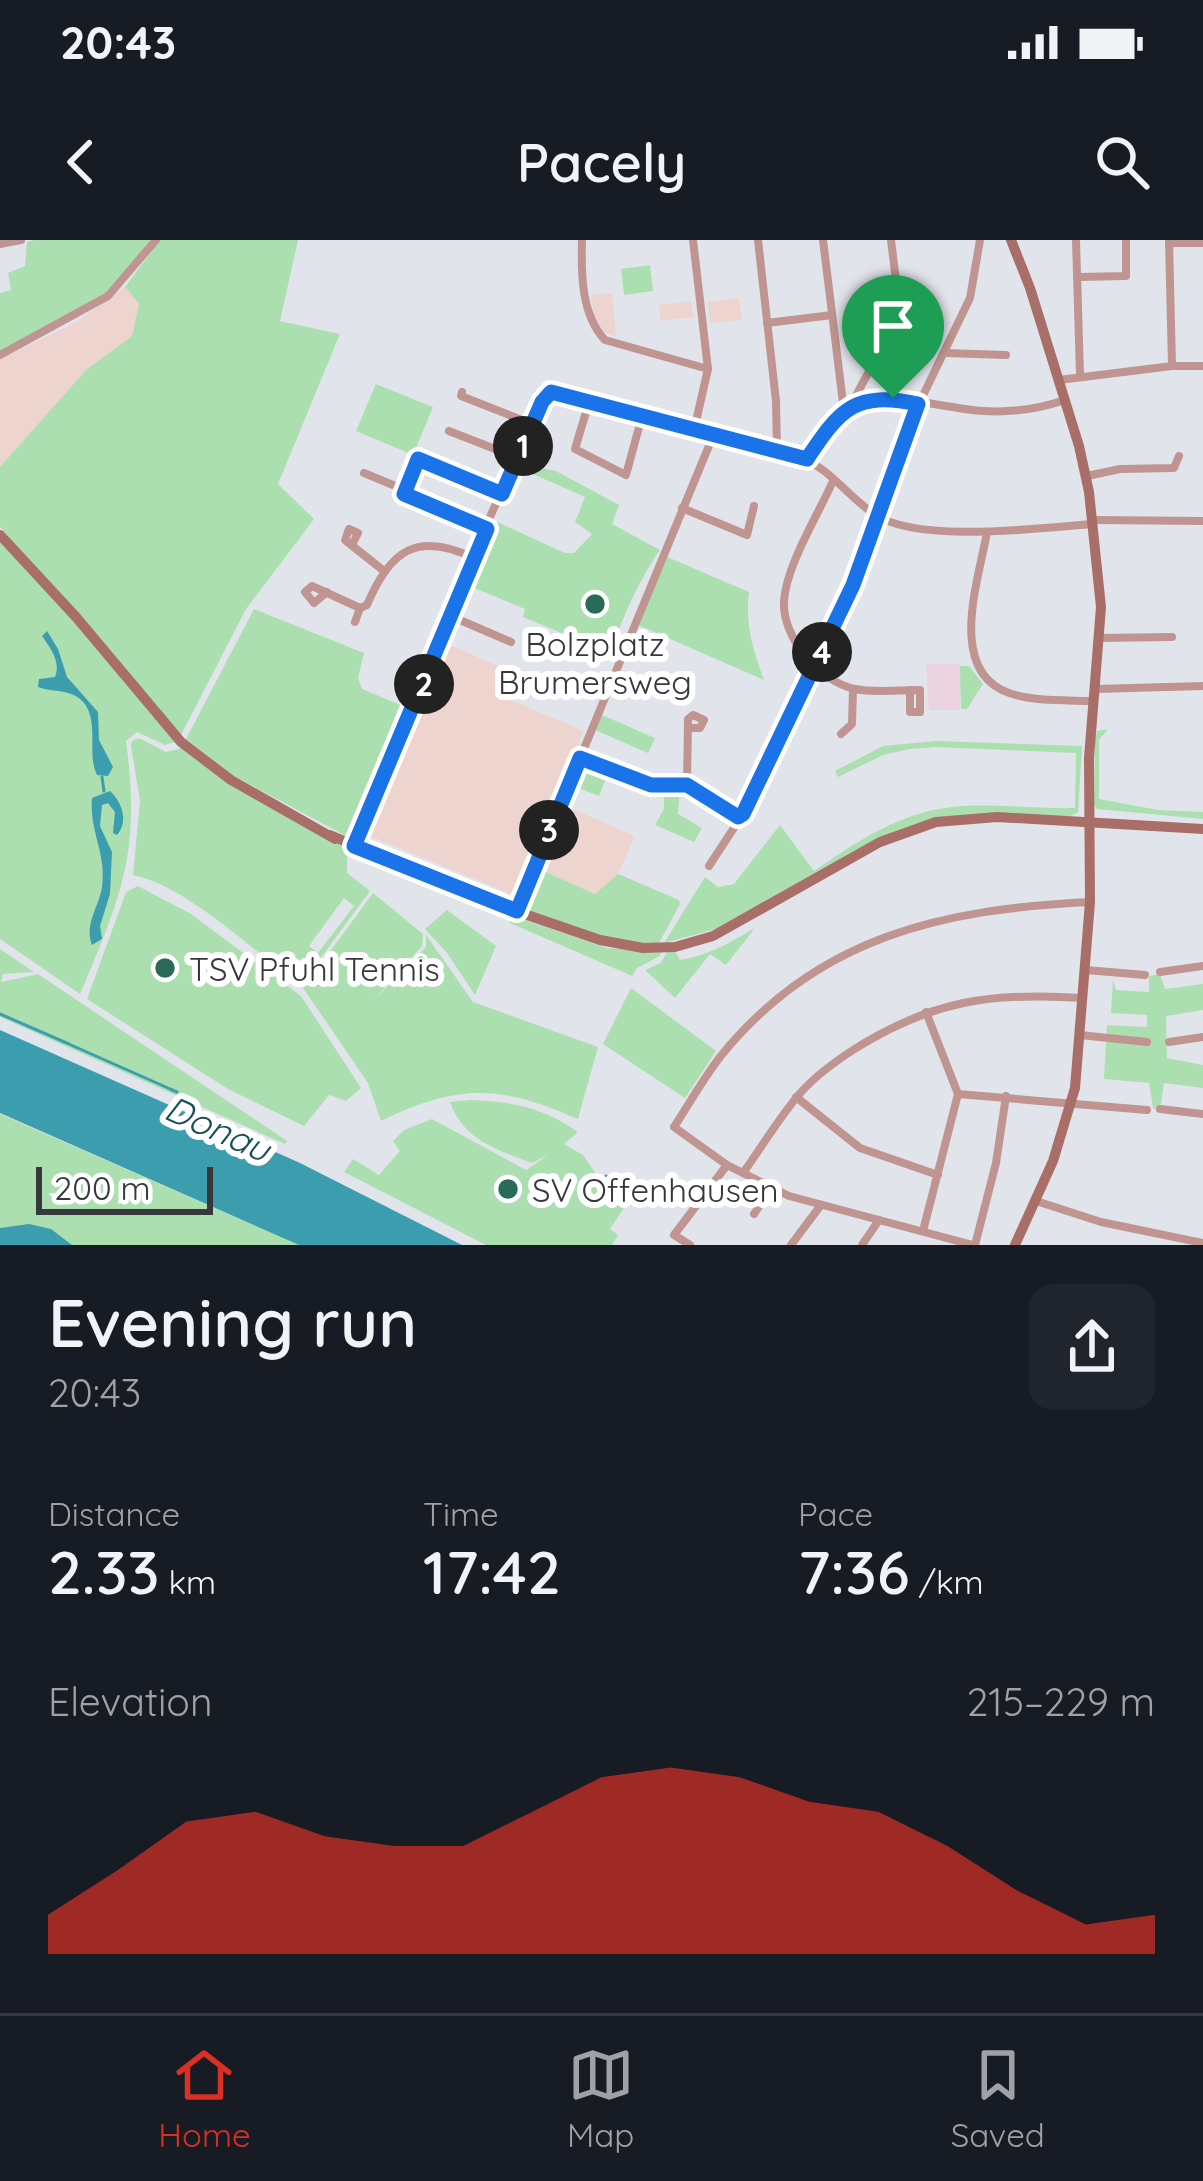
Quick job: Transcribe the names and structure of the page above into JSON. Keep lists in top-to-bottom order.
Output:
{
  "water": ["Donau"],
  "places": ["Bolzplatz Brumersweg", "TSV Pfuhl Tennis", "SV Offenhausen"],
  "scale_bar": "200 m",
  "page": {
    "status": "20:43",
    "header": "Pacely",
    "pins": [
      "1",
      "4",
      "2",
      "3"
    ],
    "scale": "200 m",
    "heading": ["Evening run", "20:43"],
    "stats": [
      ["Distance", "2.33 km"],
      ["Time", "17:42"],
      ["Pace", "7:36 /km"]
    ],
    "chart": ["Elevation", "215–229 m"],
    "tabs": ["Home", "Map", "Saved"]
  }
}
